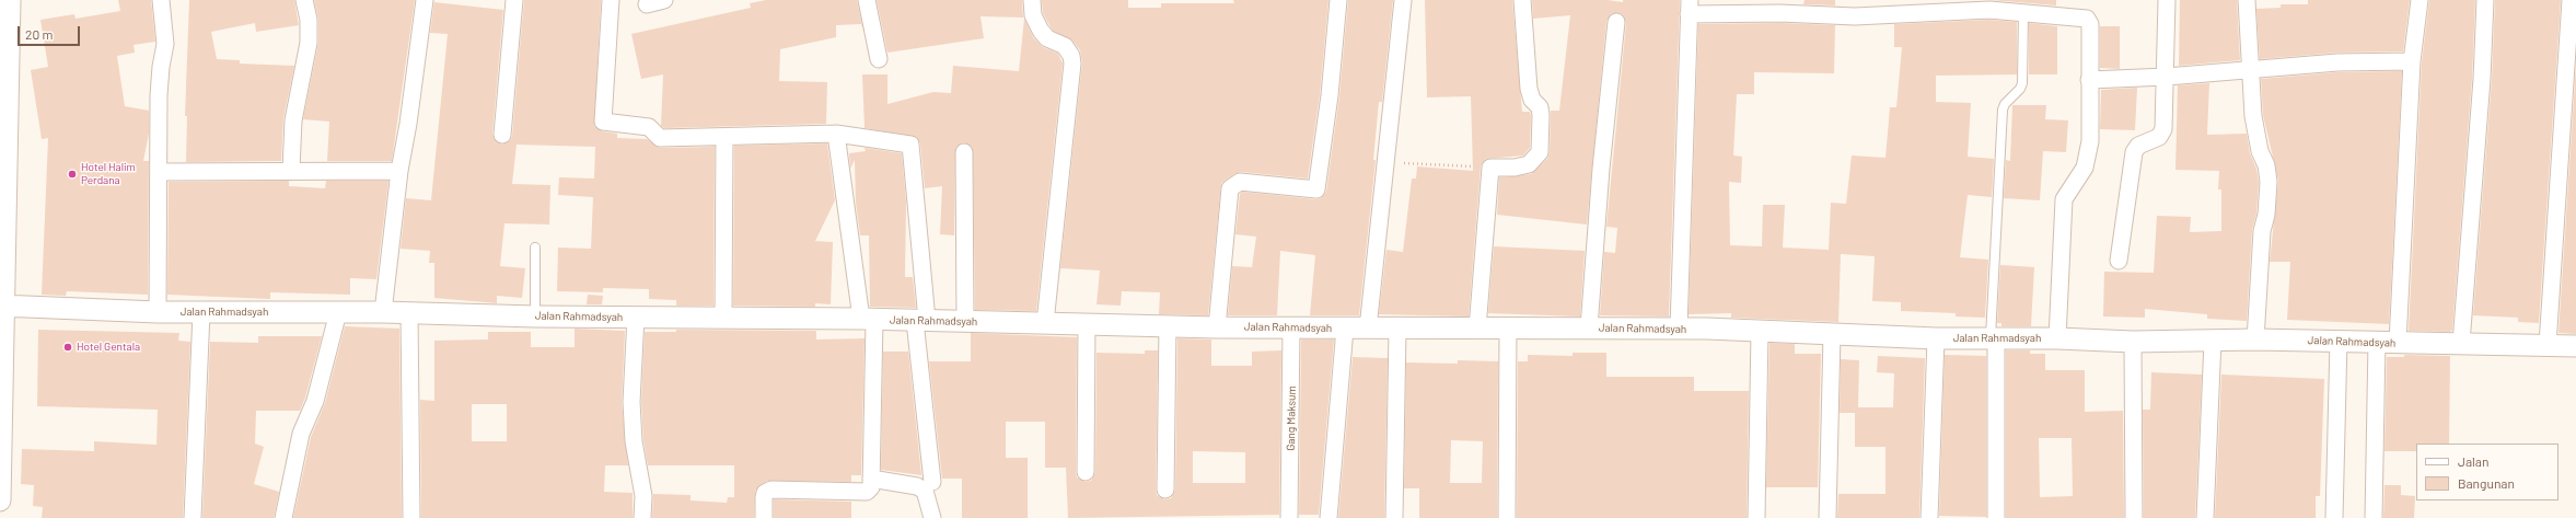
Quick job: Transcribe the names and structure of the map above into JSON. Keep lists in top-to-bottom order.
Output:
{
  "streets": {
    "street": ["Jalan Rahmadsyah", "Gang Maksum"]
  },
  "crossings": [
    ["Jalan Rahmadsyah", "Gang Maksum"]
  ],
  "places": ["Hotel Halim Perdana", "Hotel Gentala"],
  "legend": ["Jalan", "Bangunan"],
  "scale_bar": "20 m"
}
